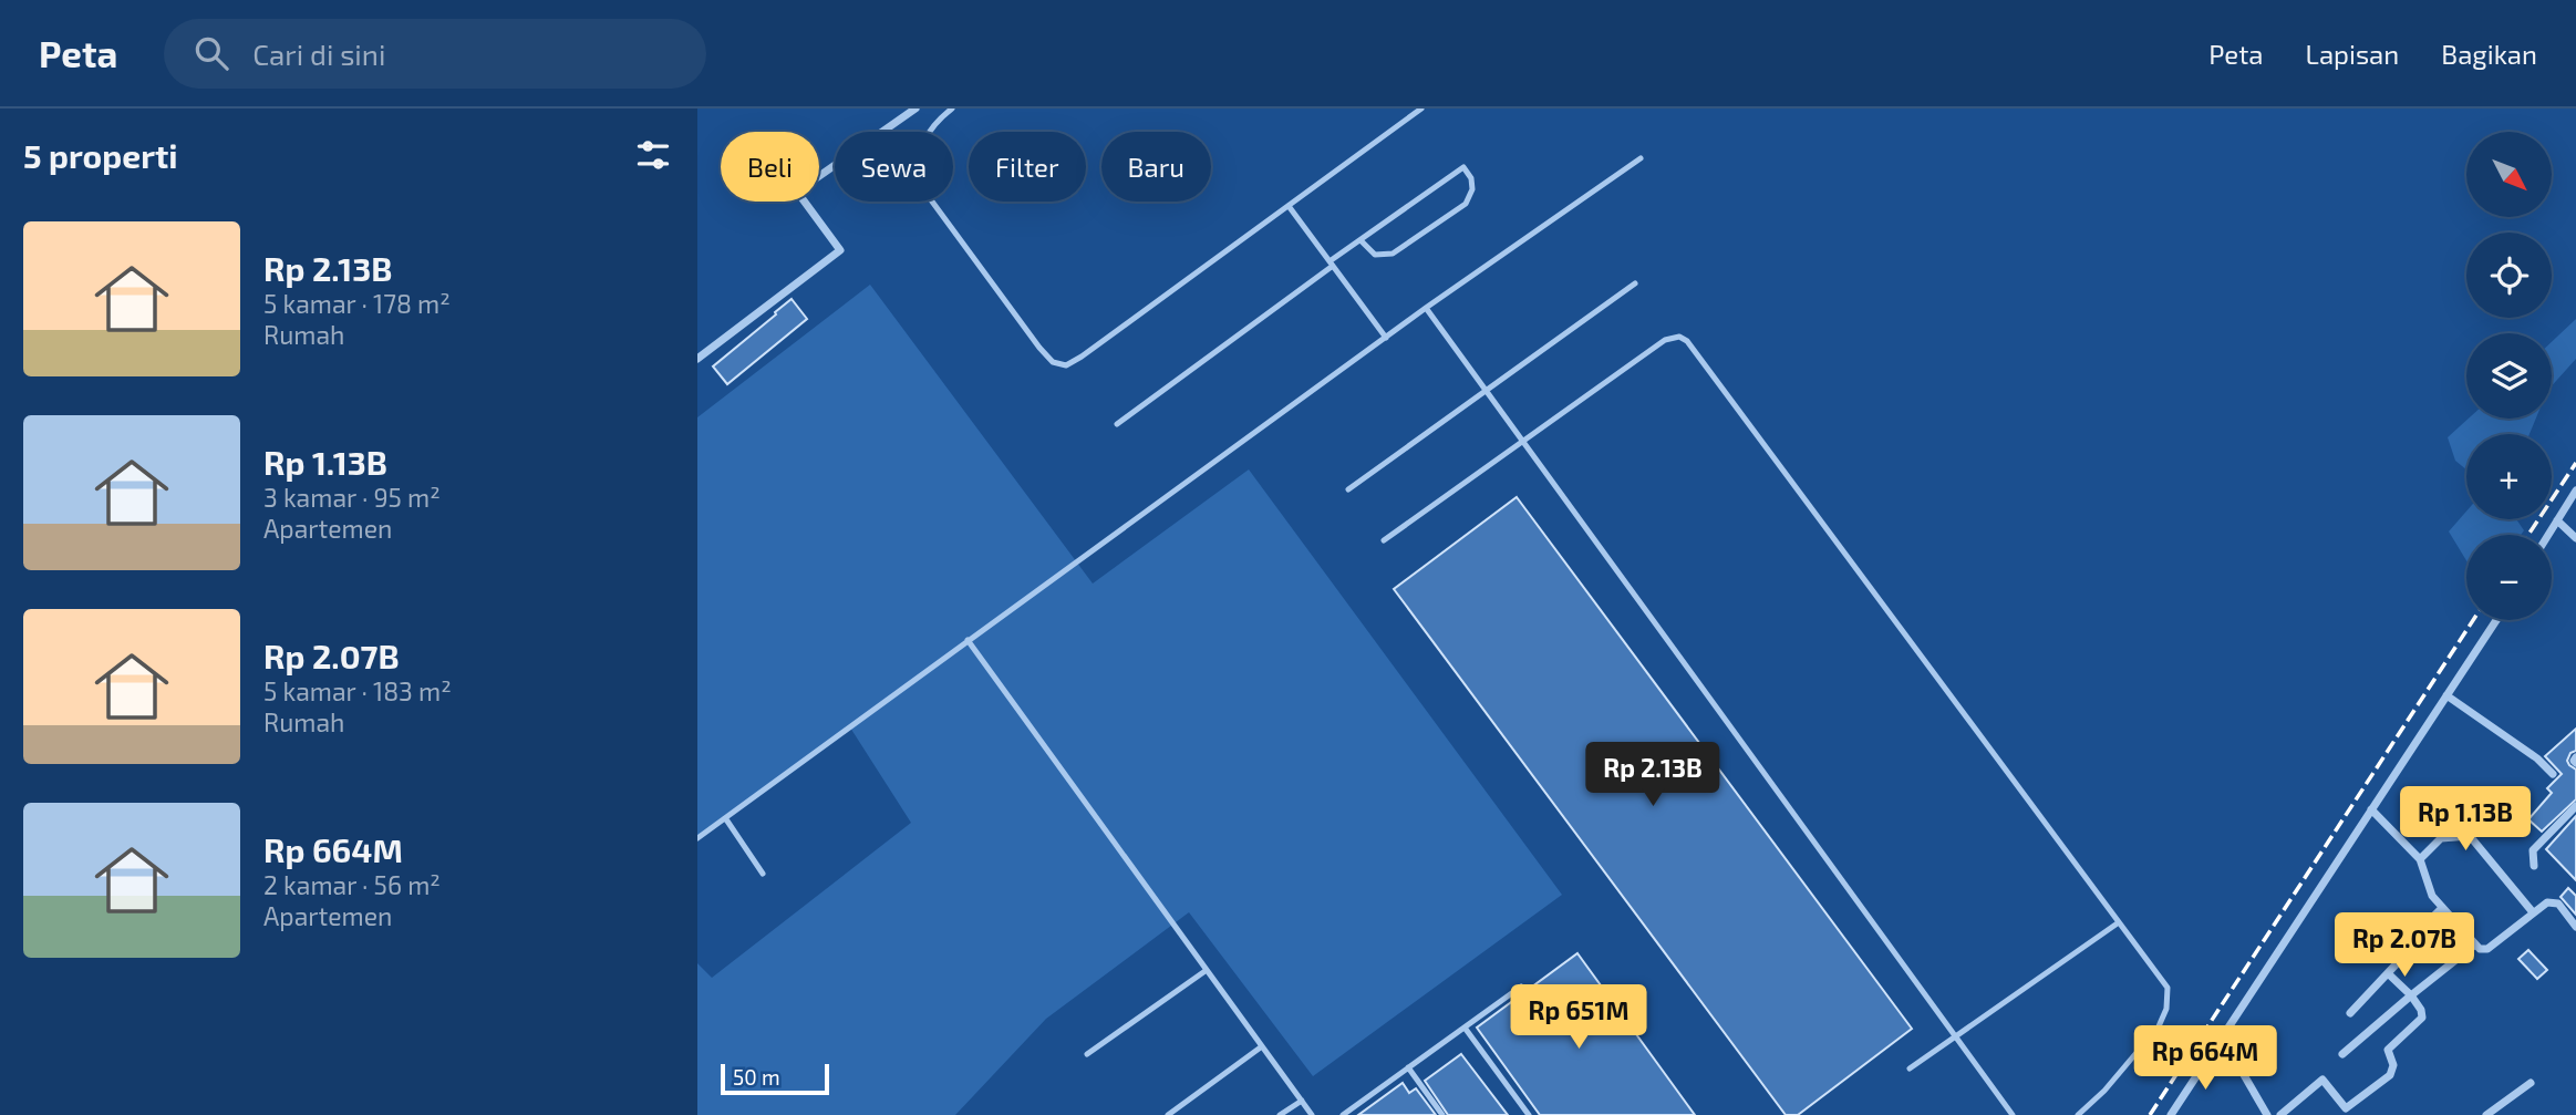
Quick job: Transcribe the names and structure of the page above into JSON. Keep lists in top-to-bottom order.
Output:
{
  "scale_bar": "50 m",
  "north": "bottom right",
  "page": {
    "header": "Peta",
    "search": "Cari di sini",
    "nav": ["Peta", "Lapisan", "Bagikan"],
    "heading": "5 properti",
    "map_buttons": ["+", "−"],
    "chip": [
      "Beli",
      "Sewa",
      "Filter",
      "Baru"
    ],
    "list": [
      {
        "name": "Rp 2.13B",
        "note": "5 kamar · 178 m² · Rumah"
      },
      {
        "name": "Rp 1.13B",
        "note": "3 kamar · 95 m² · Apartemen"
      },
      {
        "name": "Rp 2.07B",
        "note": "5 kamar · 183 m² · Rumah"
      },
      {
        "name": "Rp 664M",
        "note": "2 kamar · 56 m² · Apartemen"
      }
    ],
    "price": [
      "Rp 2.13B",
      "Rp 1.13B",
      "Rp 2.07B",
      "Rp 651M",
      "Rp 664M"
    ],
    "scale": "50 m"
  }
}
